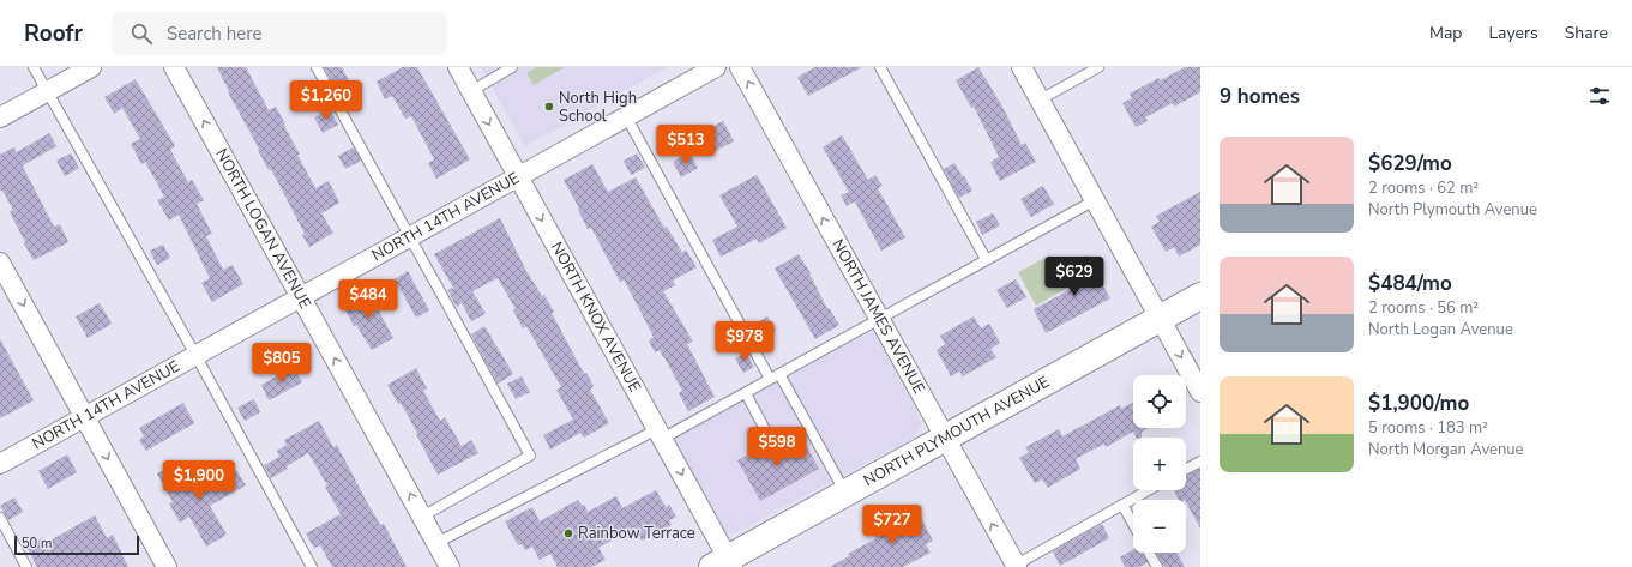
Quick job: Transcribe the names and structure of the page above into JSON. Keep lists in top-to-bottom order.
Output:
{
  "streets": {
    "main road": ["NORTH PLYMOUTH AVENUE"],
    "street": [
      "NORTH 14TH AVENUE",
      "NORTH LOGAN AVENUE",
      "NORTH KNOX AVENUE",
      "NORTH JAMES AVENUE"
    ]
  },
  "crossings": [
    ["NORTH 14TH AVENUE", "NORTH LOGAN AVENUE"],
    ["NORTH 14TH AVENUE", "NORTH KNOX AVENUE"],
    ["NORTH KNOX AVENUE", "NORTH PLYMOUTH AVENUE"],
    ["NORTH JAMES AVENUE", "NORTH PLYMOUTH AVENUE"]
  ],
  "one_way": ["NORTH LOGAN AVENUE", "NORTH KNOX AVENUE", "NORTH JAMES AVENUE"],
  "places": ["North High School", "Rainbow Terrace"],
  "scale_bar": "50 m",
  "page": {
    "header": "Roofr",
    "search": "Search here",
    "nav": ["Map", "Layers", "Share"],
    "heading": "9 homes",
    "price": [
      "$1,260",
      "$513",
      "$629",
      "$484",
      "$978",
      "$805",
      "$598",
      "$1,900",
      "$727"
    ],
    "list": [
      {
        "name": "$629/mo",
        "note": "2 rooms · 62 m² · North Plymouth Avenue"
      },
      {
        "name": "$484/mo",
        "note": "2 rooms · 56 m² · North Logan Avenue"
      },
      {
        "name": "$1,900/mo",
        "note": "5 rooms · 183 m² · North Morgan Avenue"
      }
    ],
    "map_buttons": ["+", "−"],
    "scale": "50 m"
  }
}
